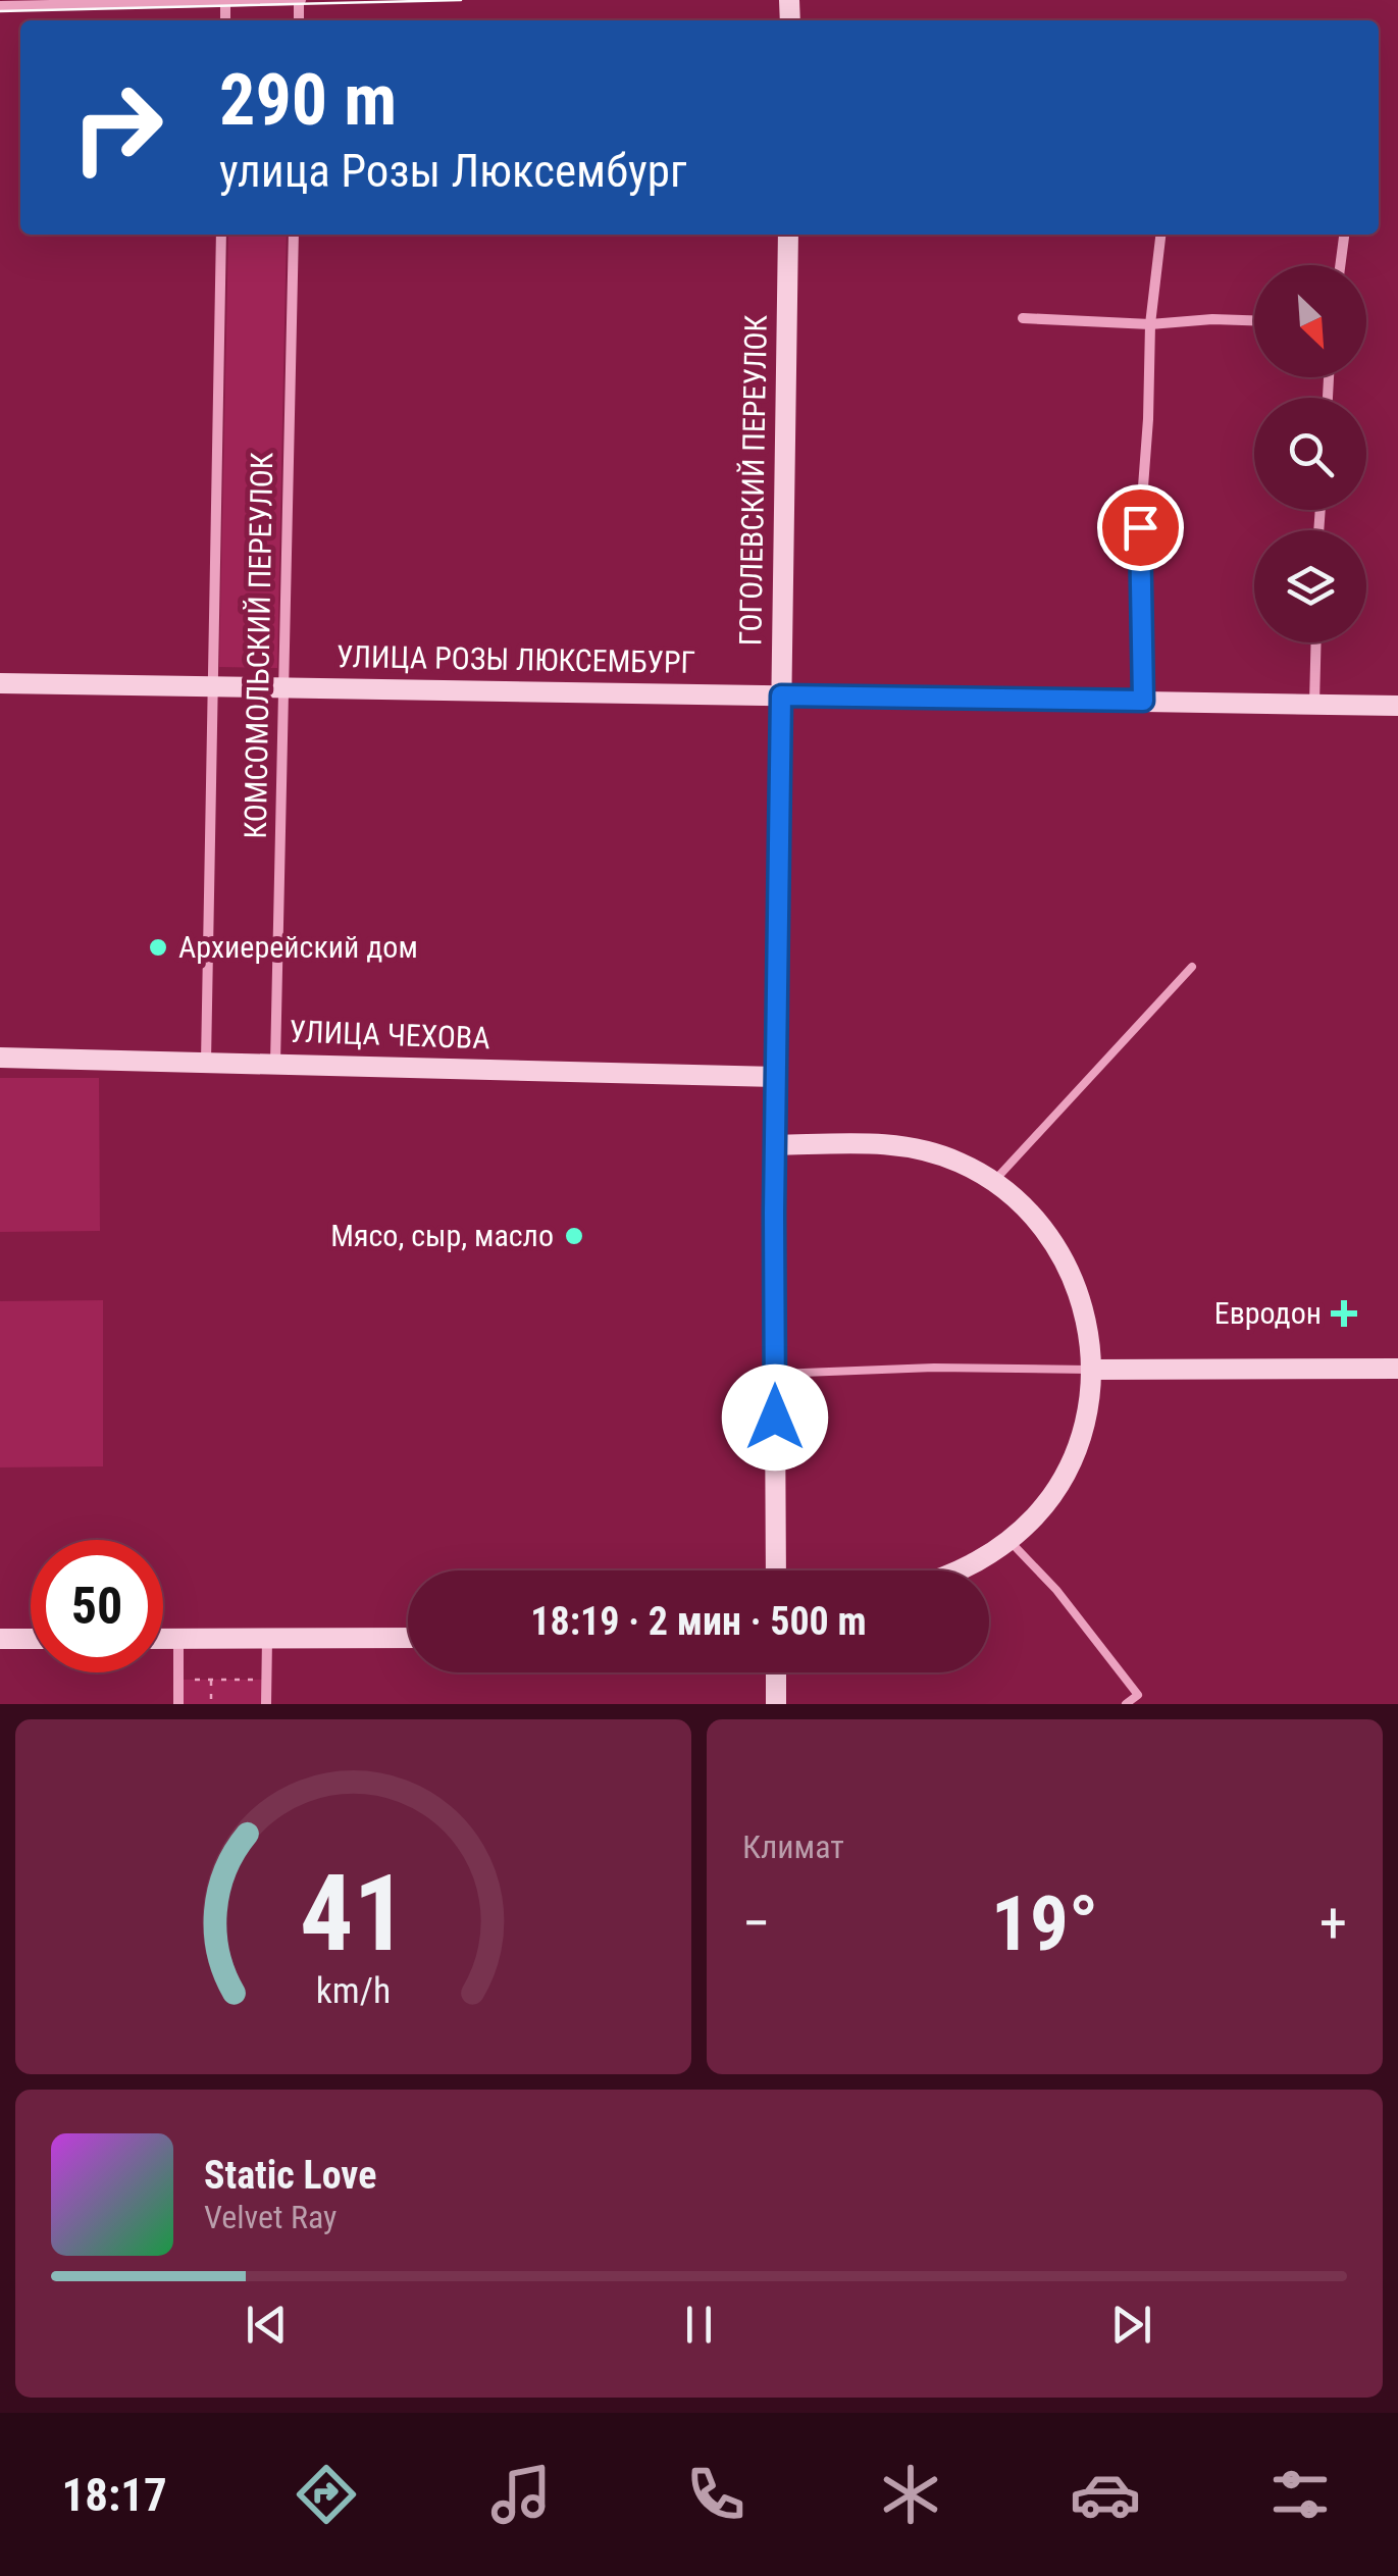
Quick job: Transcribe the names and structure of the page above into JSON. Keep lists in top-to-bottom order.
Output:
{
  "streets": {
    "main road": ["ГОГОЛЕВСКИЙ ПЕРЕУЛОК", "УЛИЦА РОЗЫ ЛЮКСЕМБУРГ", "УЛИЦА ЧЕХОВА"],
    "street": ["КОМСОМОЛЬСКИЙ ПЕРЕУЛОК"]
  },
  "crossings": [
    ["ГОГОЛЕВСКИЙ ПЕРЕУЛОК", "УЛИЦА РОЗЫ ЛЮКСЕМБУРГ"],
    ["ГОГОЛЕВСКИЙ ПЕРЕУЛОК", "УЛИЦА ЧЕХОВА"],
    ["КОМСОМОЛЬСКИЙ ПЕРЕУЛОК", "УЛИЦА РОЗЫ ЛЮКСЕМБУРГ"],
    ["КОМСОМОЛЬСКИЙ ПЕРЕУЛОК", "УЛИЦА ЧЕХОВА"]
  ],
  "places": {
    "other": ["Архиерейский дом", "Мясо, сыр, масло"],
    "health": ["Евродон"]
  },
  "north": "bottom right",
  "page": {
    "turn": ["290 m", "улица Розы Люксембург"],
    "limit": "50",
    "trip": "18:19 · 2 мин · 500 m",
    "tile": "Климат",
    "heat": ["−", "19°", "+"],
    "song": ["Static Love", "Velvet Ray"],
    "tabs": "18:17",
    "gauge": ["41", "km/h"]
  }
}
